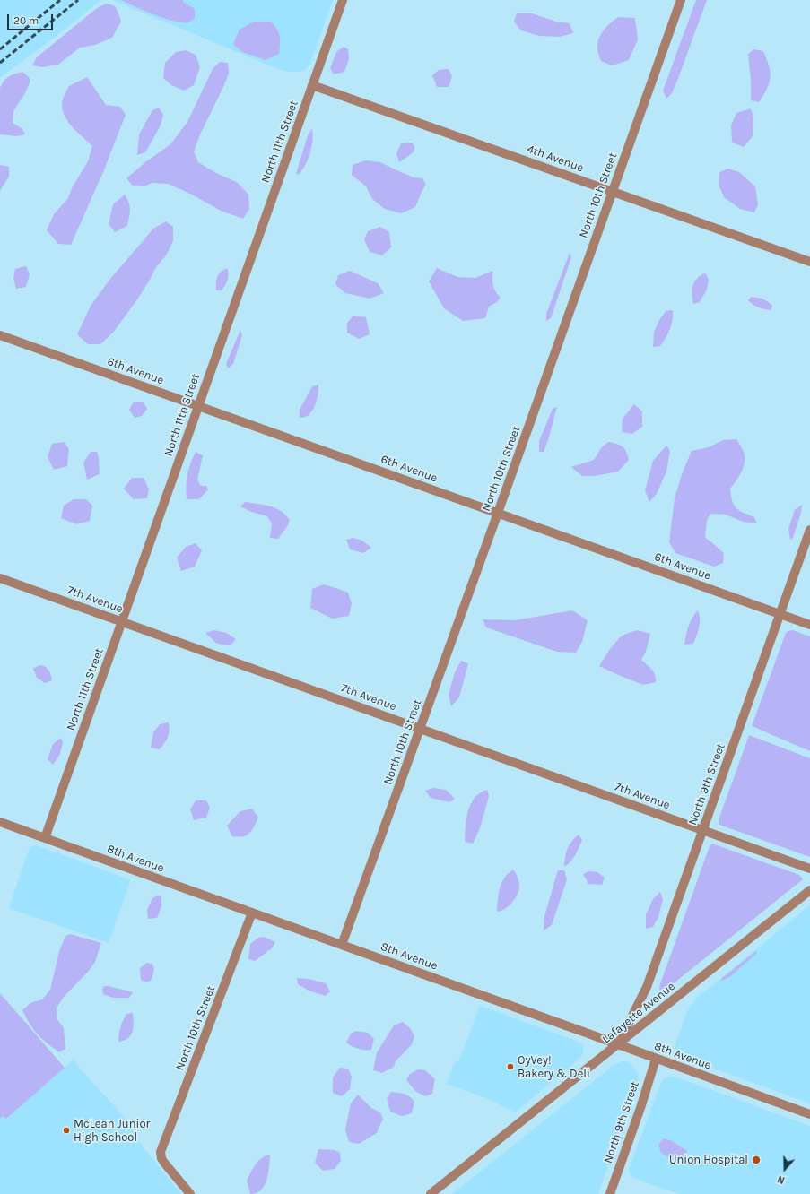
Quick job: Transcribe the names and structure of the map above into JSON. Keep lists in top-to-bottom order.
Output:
{
  "streets": {
    "street": [
      "North 11th Street",
      "4th Avenue",
      "North 10th Street",
      "6th Avenue",
      "7th Avenue",
      "North 9th Street",
      "8th Avenue",
      "Lafayette Avenue"
    ]
  },
  "crossings": [
    ["North 11th Street", "4th Avenue"],
    ["North 11th Street", "6th Avenue"],
    ["North 11th Street", "7th Avenue"],
    ["North 11th Street", "8th Avenue"],
    ["4th Avenue", "North 10th Street"],
    ["North 10th Street", "6th Avenue"],
    ["North 10th Street", "7th Avenue"],
    ["North 10th Street", "8th Avenue"],
    ["6th Avenue", "North 9th Street"],
    ["7th Avenue", "North 9th Street"],
    ["North 9th Street", "8th Avenue"],
    ["North 9th Street", "Lafayette Avenue"],
    ["8th Avenue", "Lafayette Avenue"]
  ],
  "places": ["OyVey! Bakery & Deli", "McLean Junior High School", "Union Hospital"],
  "scale_bar": "20 m",
  "north": "bottom"
}
